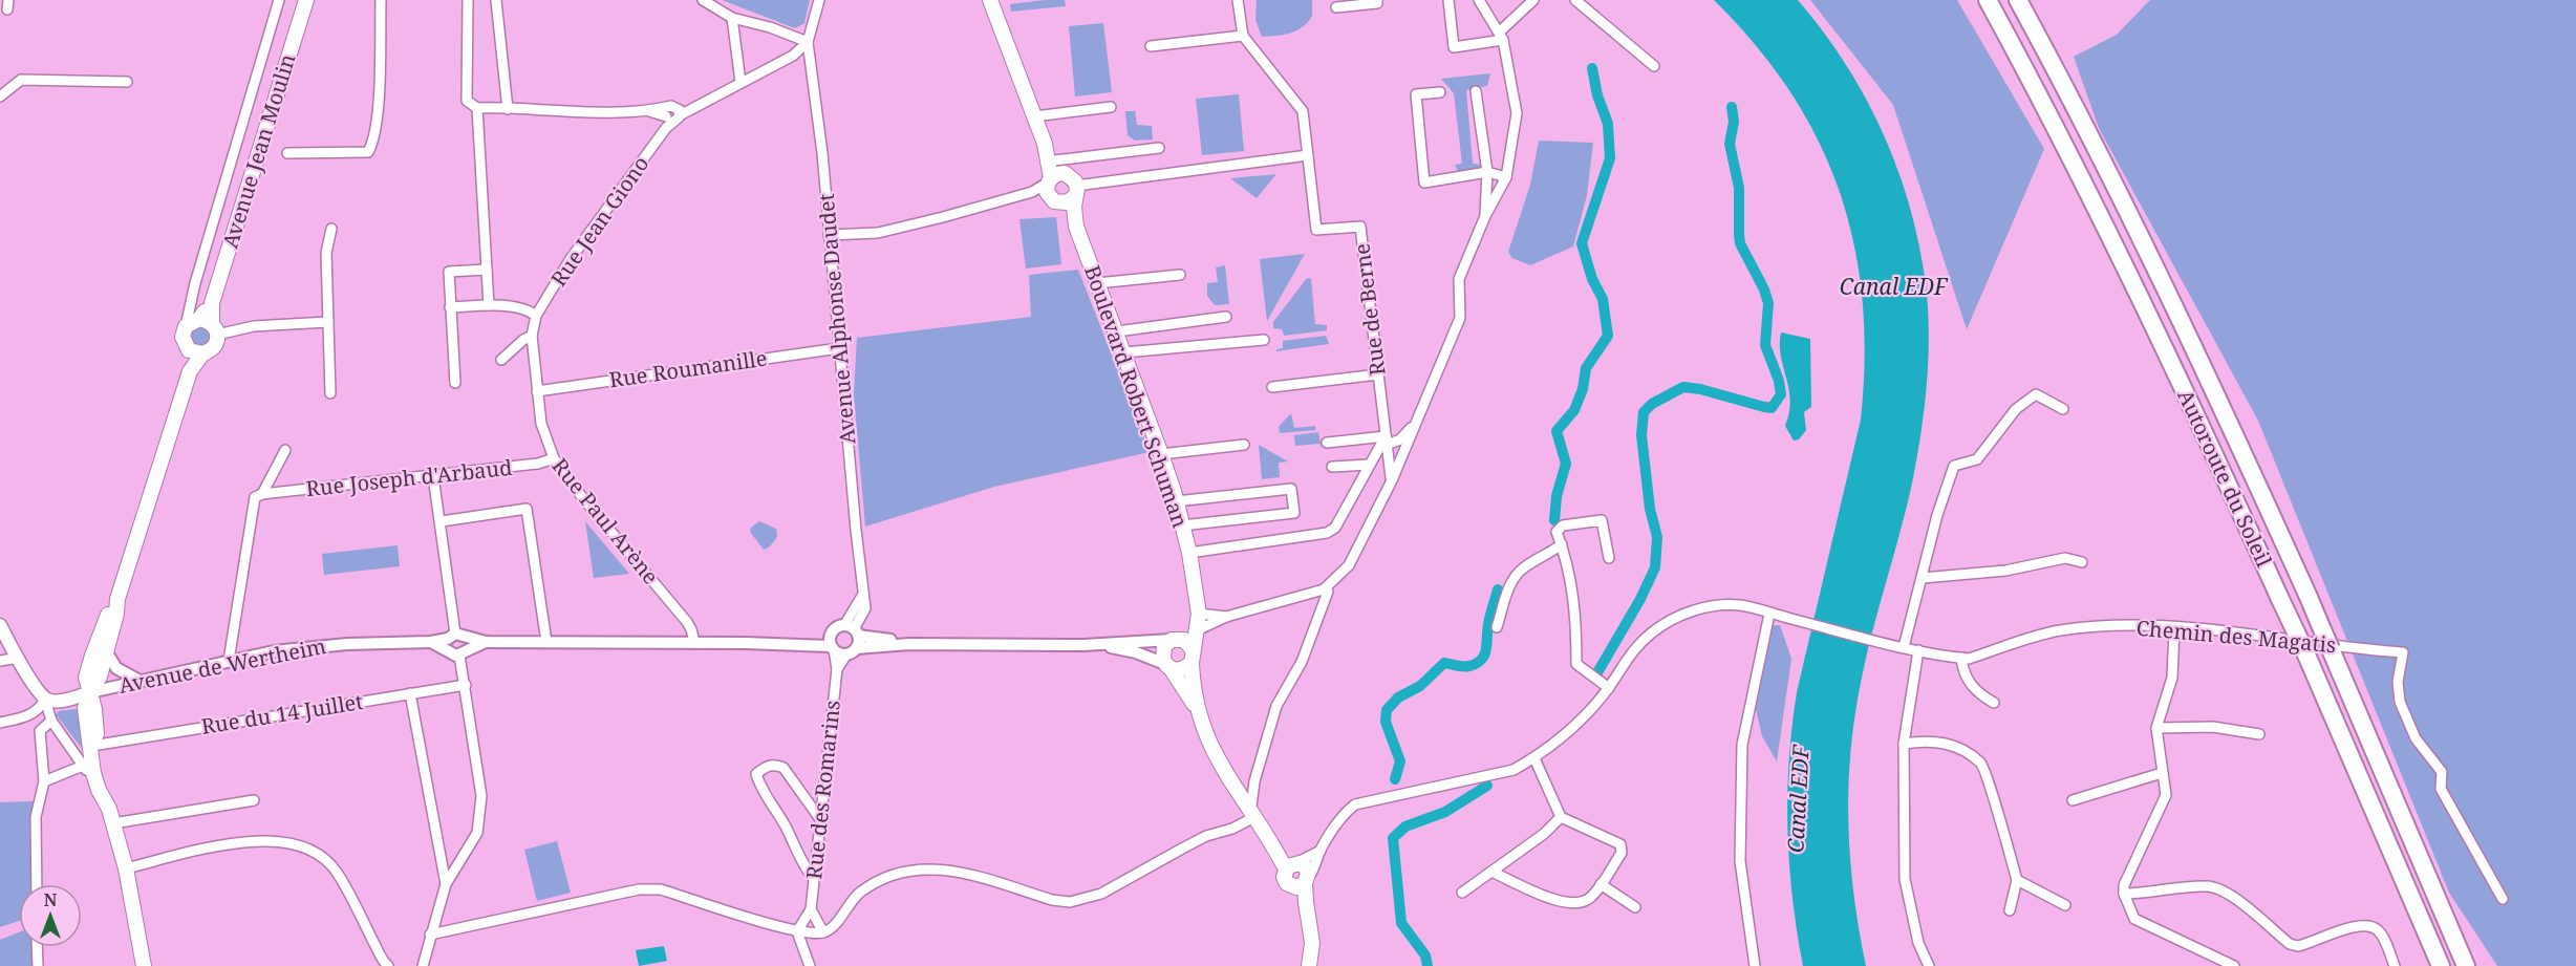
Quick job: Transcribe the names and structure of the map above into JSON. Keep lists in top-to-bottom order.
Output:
{
  "streets": {
    "highway": ["Autoroute du Soleil"],
    "main road": ["Avenue Jean Moulin", "Boulevard Robert Schuman"],
    "street": [
      "Rue Jean Giono",
      "Rue de Berne",
      "Avenue Alphonse Daudet",
      "Rue Roumanille",
      "Rue Joseph d'Arbaud",
      "Rue Paul Arène",
      "Chemin des Magatis",
      "Avenue de Wertheim",
      "Rue du 14 Juillet",
      "Rue des Romarins"
    ]
  },
  "crossings": [
    ["Avenue Jean Moulin", "Avenue de Wertheim"],
    ["Rue Jean Giono", "Rue Paul Arène"],
    ["Avenue Alphonse Daudet", "Rue Roumanille"],
    ["Rue Roumanille", "Rue Paul Arène"],
    ["Rue Joseph d'Arbaud", "Rue Paul Arène"],
    ["Rue Paul Arène", "Avenue de Wertheim"],
    ["Avenue de Wertheim", "Rue des Romarins"]
  ],
  "water": ["Canal EDF"],
  "north": "top"
}
